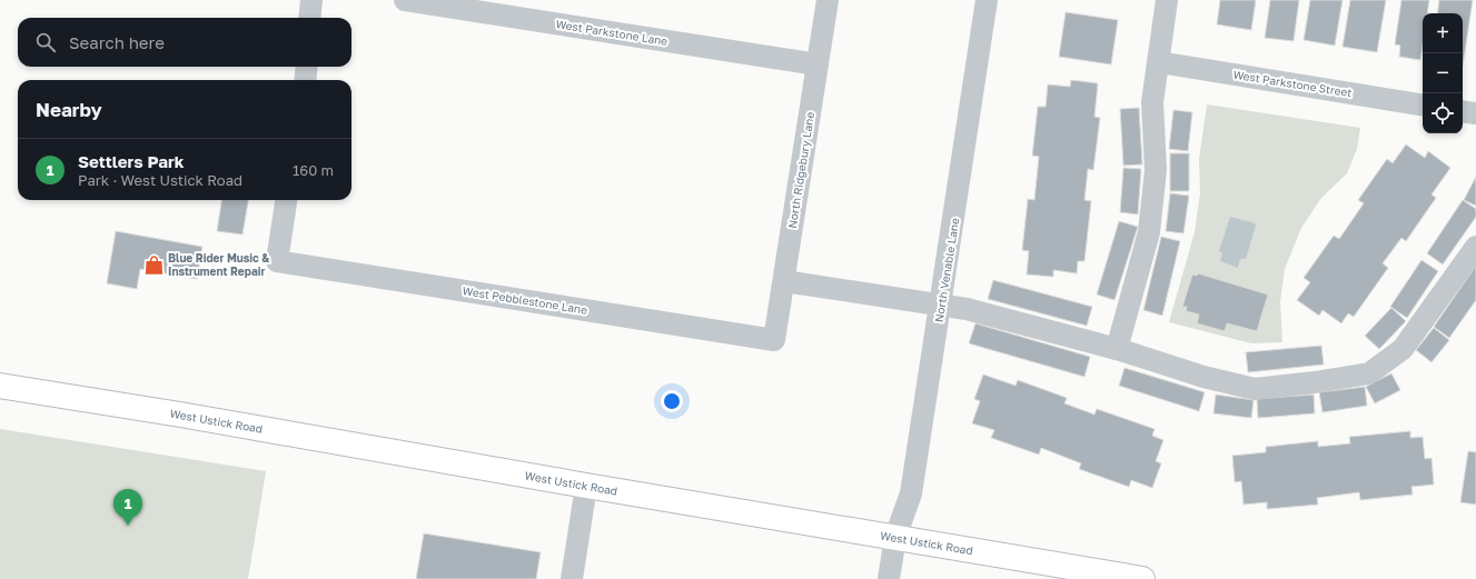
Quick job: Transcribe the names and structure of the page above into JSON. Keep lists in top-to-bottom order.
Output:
{
  "streets": {
    "main road": ["West Ustick Road"],
    "street": [
      "West Parkstone Lane",
      "West Parkstone Street",
      "North Ridgebury Lane",
      "North Venable Lane",
      "West Pebblestone Lane"
    ]
  },
  "crossings": [
    ["West Parkstone Lane", "North Ridgebury Lane"],
    ["North Ridgebury Lane", "West Pebblestone Lane"],
    ["North Venable Lane", "West Ustick Road"]
  ],
  "places": {
    "shop": ["Blue Rider Music & Instrument Repair"]
  },
  "page": {
    "map_buttons": ["+", "−"],
    "search": "Search here",
    "heading": "Nearby",
    "list": [
      {
        "mark": "1",
        "name": "Settlers Park",
        "note": "Park · West Ustick Road",
        "value": "160 m"
      }
    ],
    "pins": "1"
  }
}
